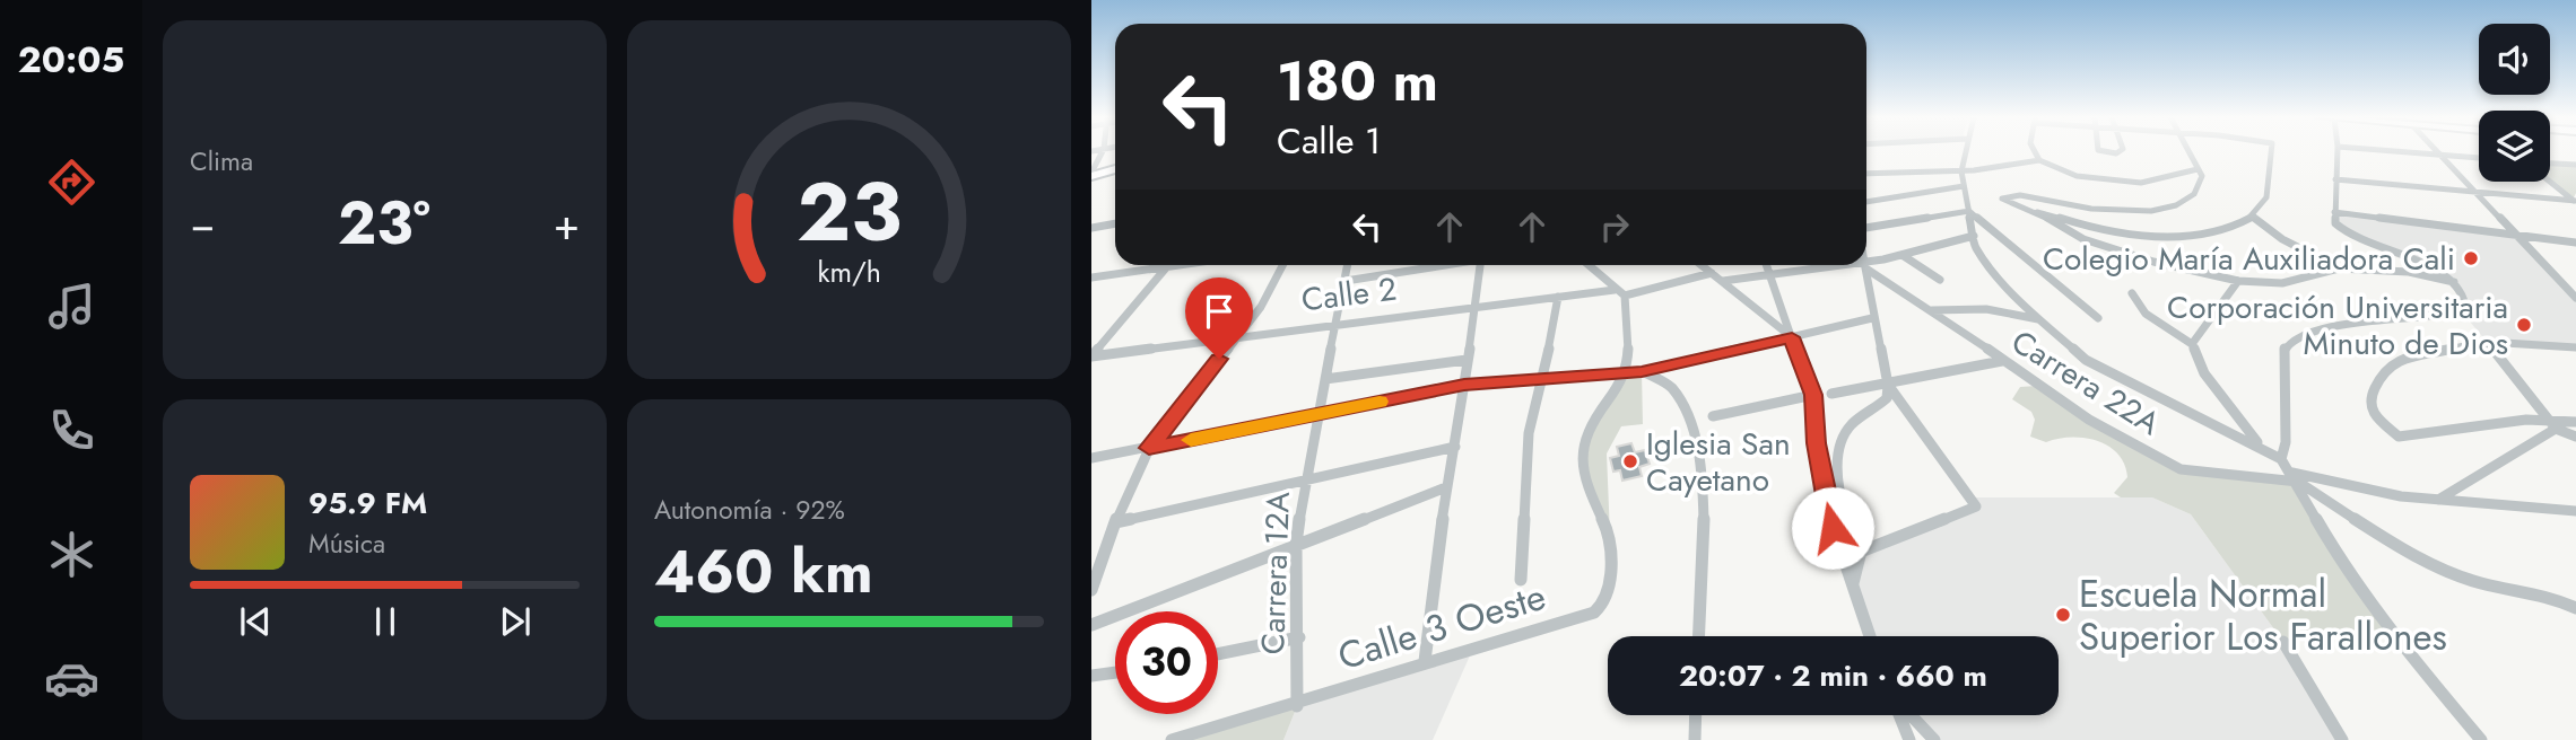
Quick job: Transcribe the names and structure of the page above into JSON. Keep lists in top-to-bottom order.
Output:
{
  "streets": {
    "street": [
      "Calle 2",
      "Carrera 22A",
      "Carrera 12A",
      "Calle 3 Oeste"
    ]
  },
  "crossings": [
    ["Calle 2", "Carrera 12A"],
    ["Carrera 12A", "Calle 3 Oeste"]
  ],
  "places": [
    "Colegio María Auxiliadora Cali",
    "Corporación Universitaria Minuto de Dios",
    "Iglesia San Cayetano",
    "Escuela Normal Superior Los Farallones"
  ],
  "page": {
    "tabs": "20:05",
    "tile": [
      "Clima",
      ["Autonomía · 92%", "460 km"]
    ],
    "turn": ["180 m", "Calle 1"],
    "heat": ["−", "23°", "+"],
    "song": ["95.9 FM", "Música"],
    "limit": "30",
    "trip": "20:07 · 2 min · 660 m",
    "gauge": ["23", "km/h"]
  }
}
